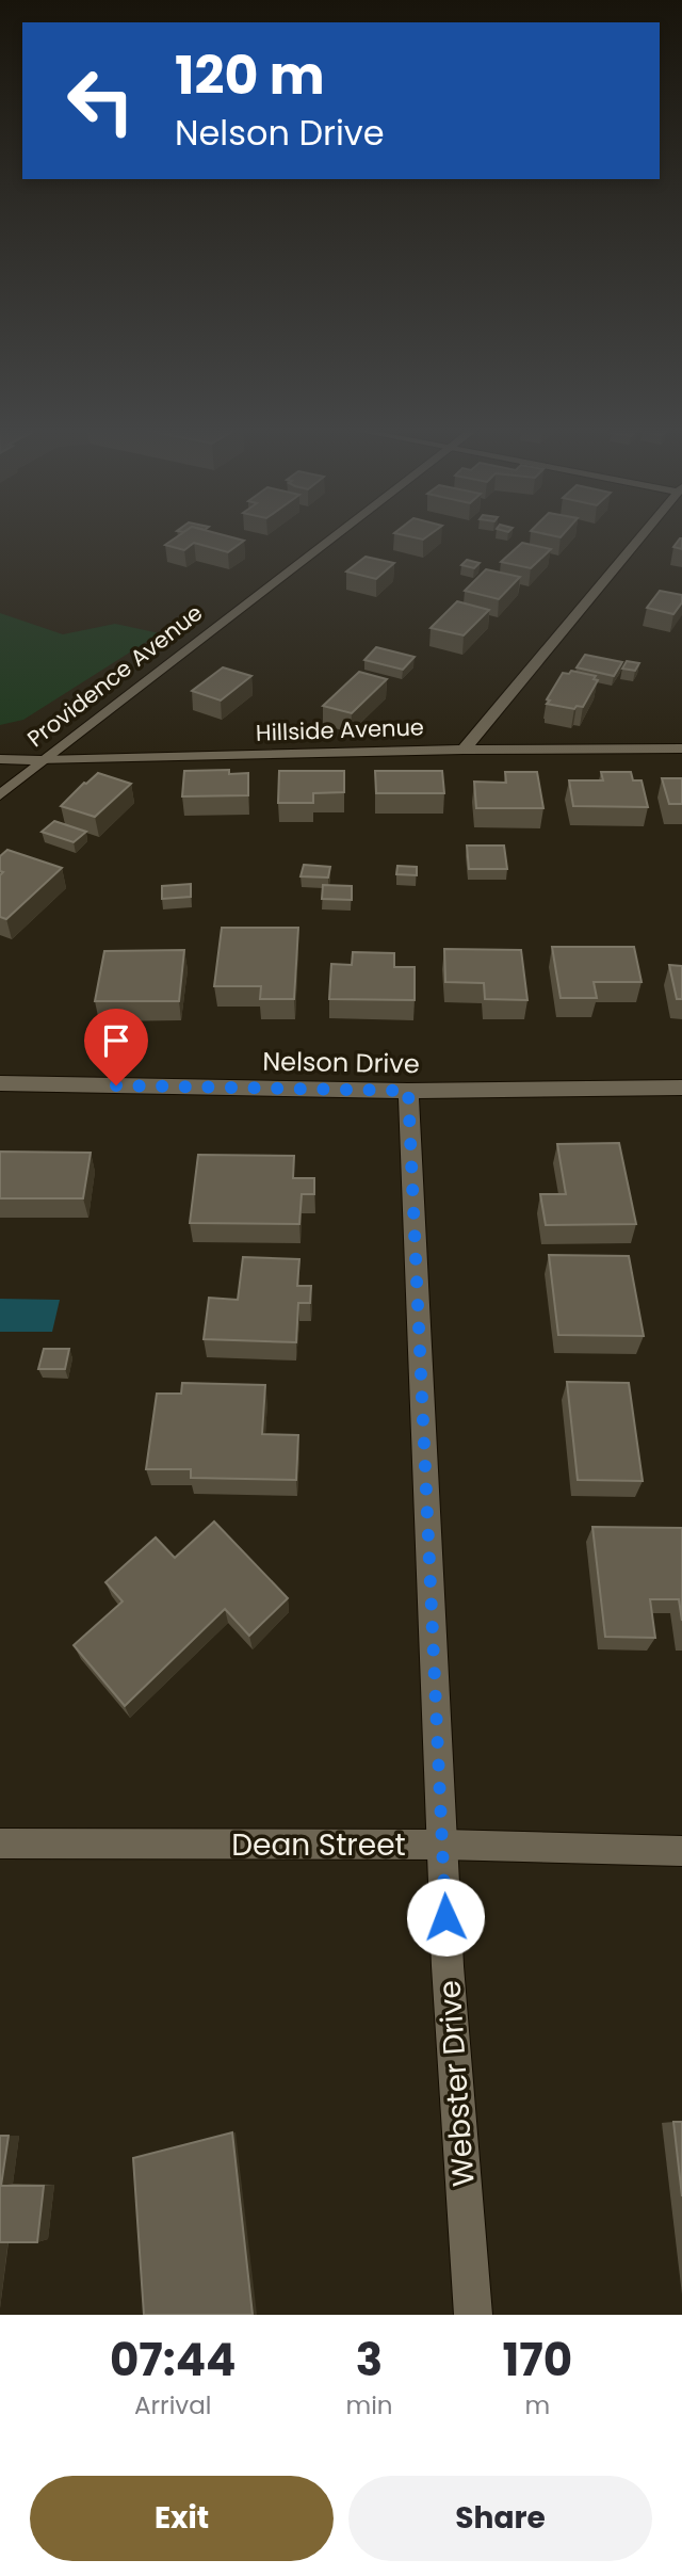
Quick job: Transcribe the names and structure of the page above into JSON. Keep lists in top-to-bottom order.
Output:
{
  "streets": {
    "street": [
      "Providence Avenue",
      "Hillside Avenue",
      "Nelson Drive",
      "Dean Street",
      "Webster Drive"
    ]
  },
  "crossings": [
    ["Providence Avenue", "Hillside Avenue"],
    ["Nelson Drive", "Webster Drive"],
    ["Dean Street", "Webster Drive"]
  ],
  "page": {
    "turn": ["120 m", "Nelson Drive"],
    "eta": [
      "07:44",
      "Arrival",
      "3",
      "min",
      "170",
      "m"
    ],
    "buttons": ["Exit", "Share"]
  }
}
